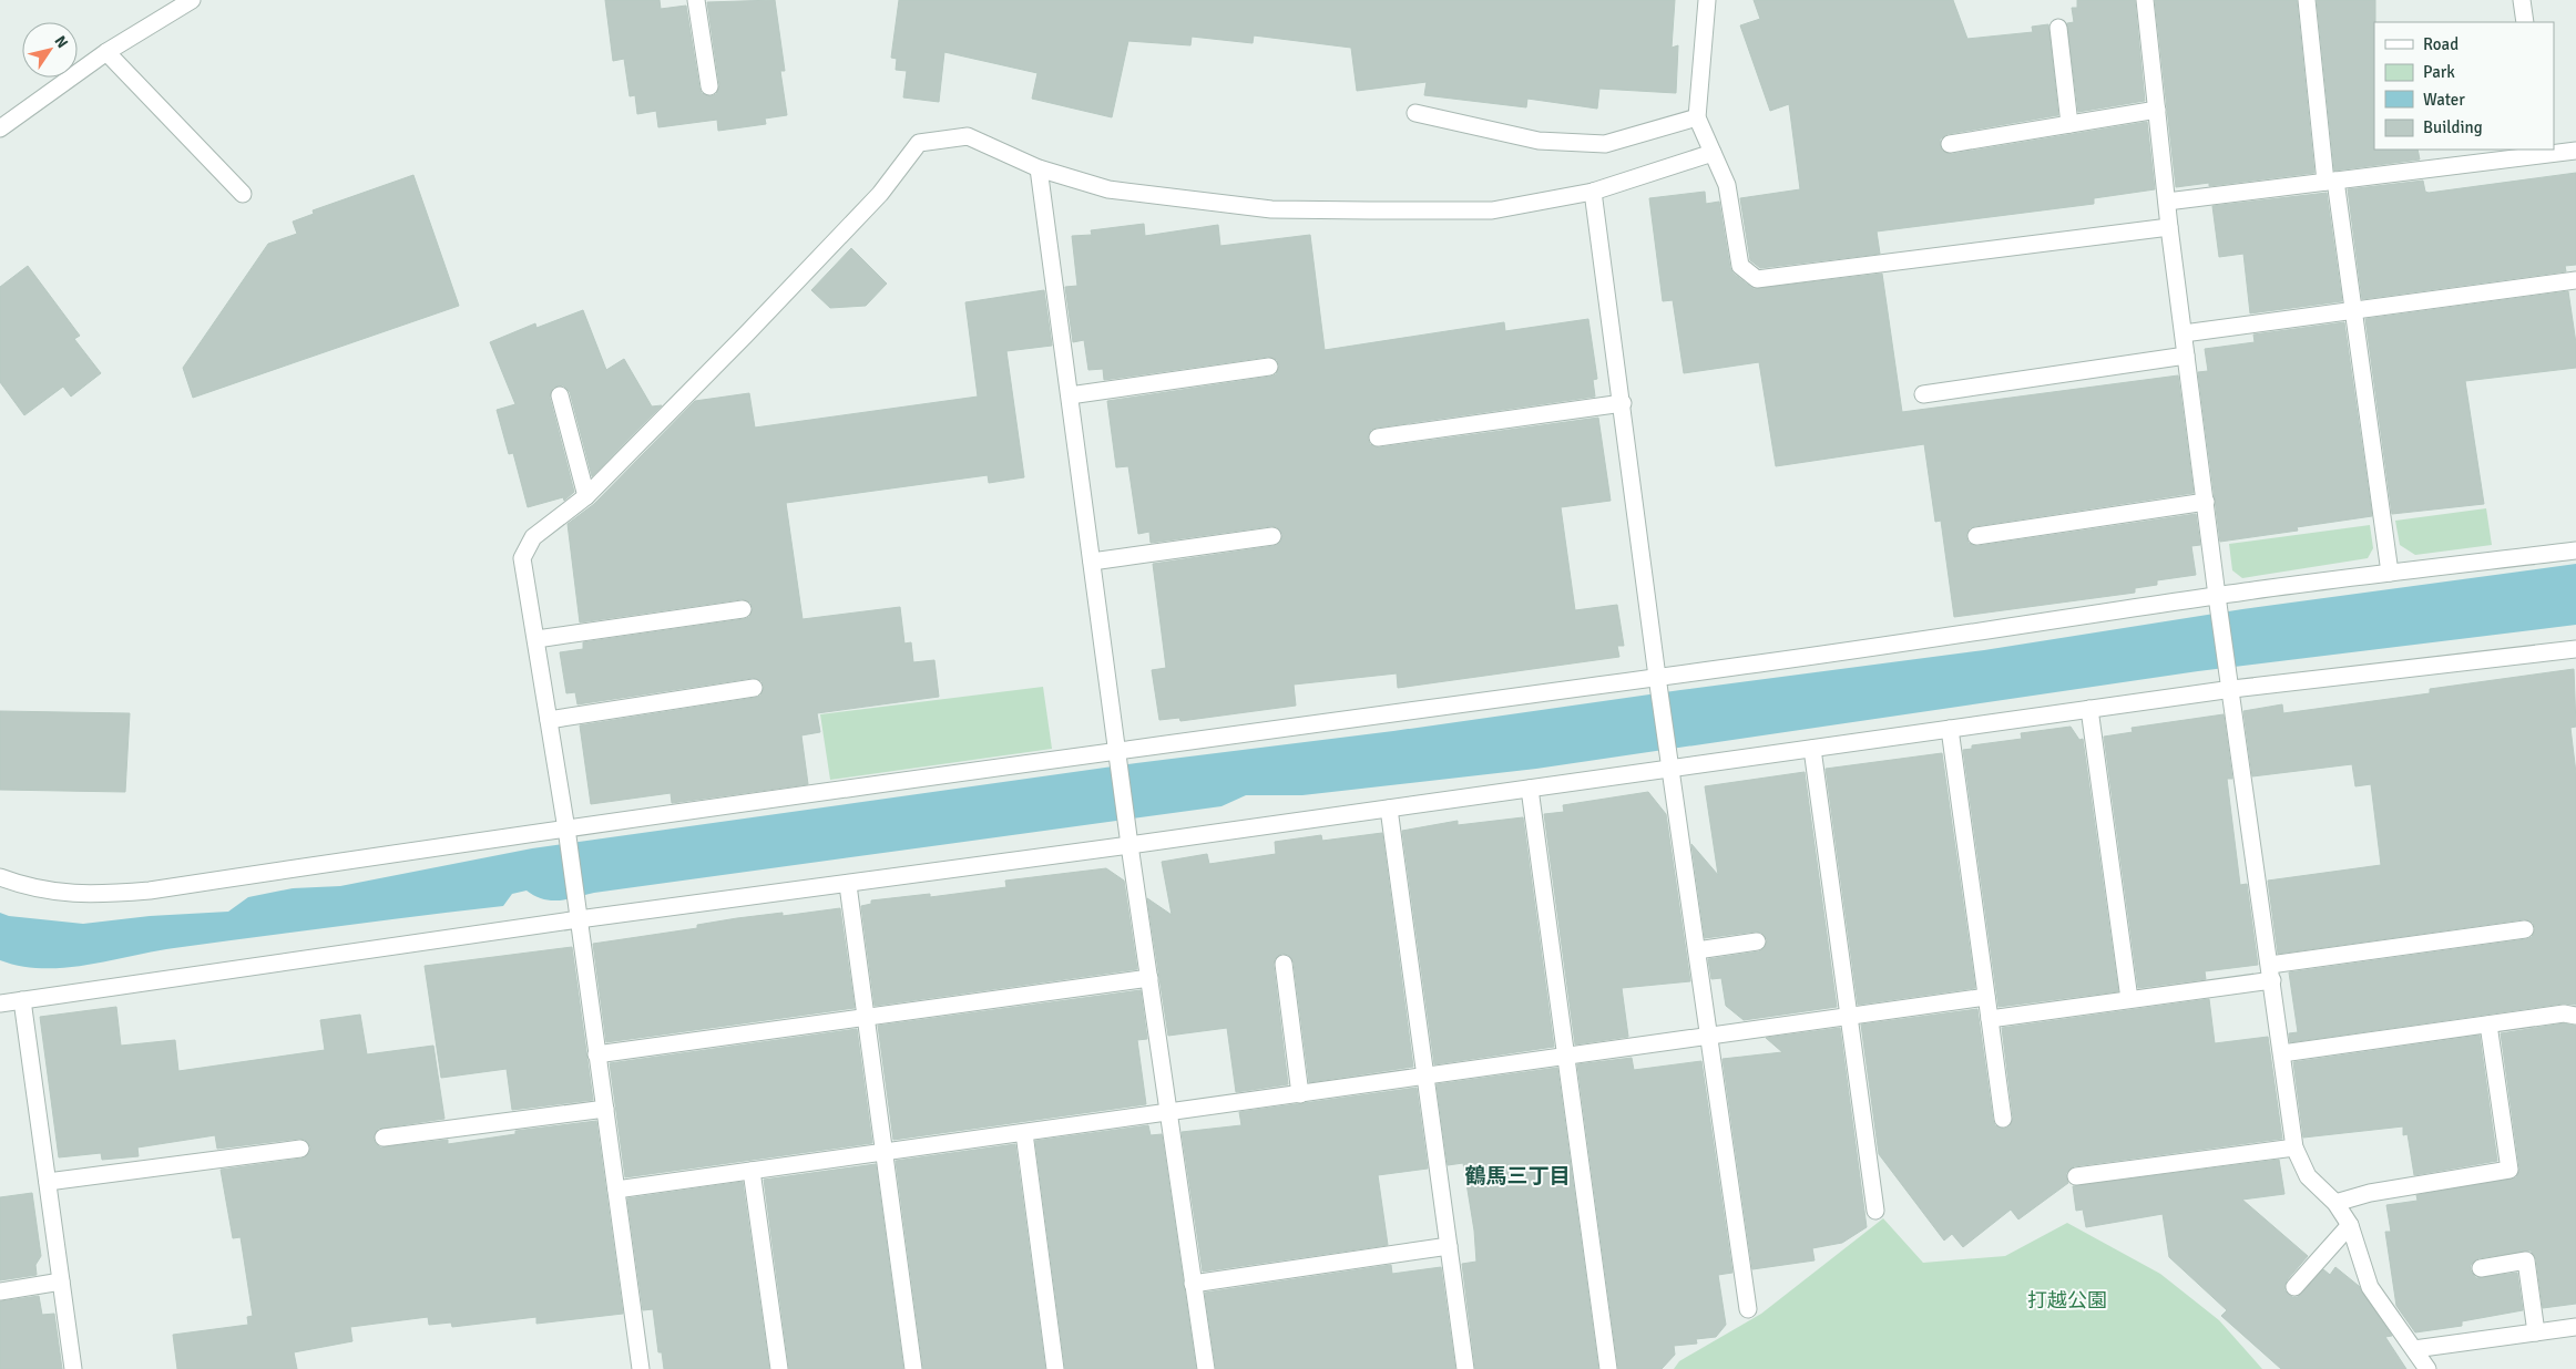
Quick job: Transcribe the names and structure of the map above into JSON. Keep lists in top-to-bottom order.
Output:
{
  "districts": ["鶴馬三丁目"],
  "parks": ["打越公園"],
  "legend": [
    "Road",
    "Park",
    "Water",
    "Building"
  ],
  "north": "top right"
}
